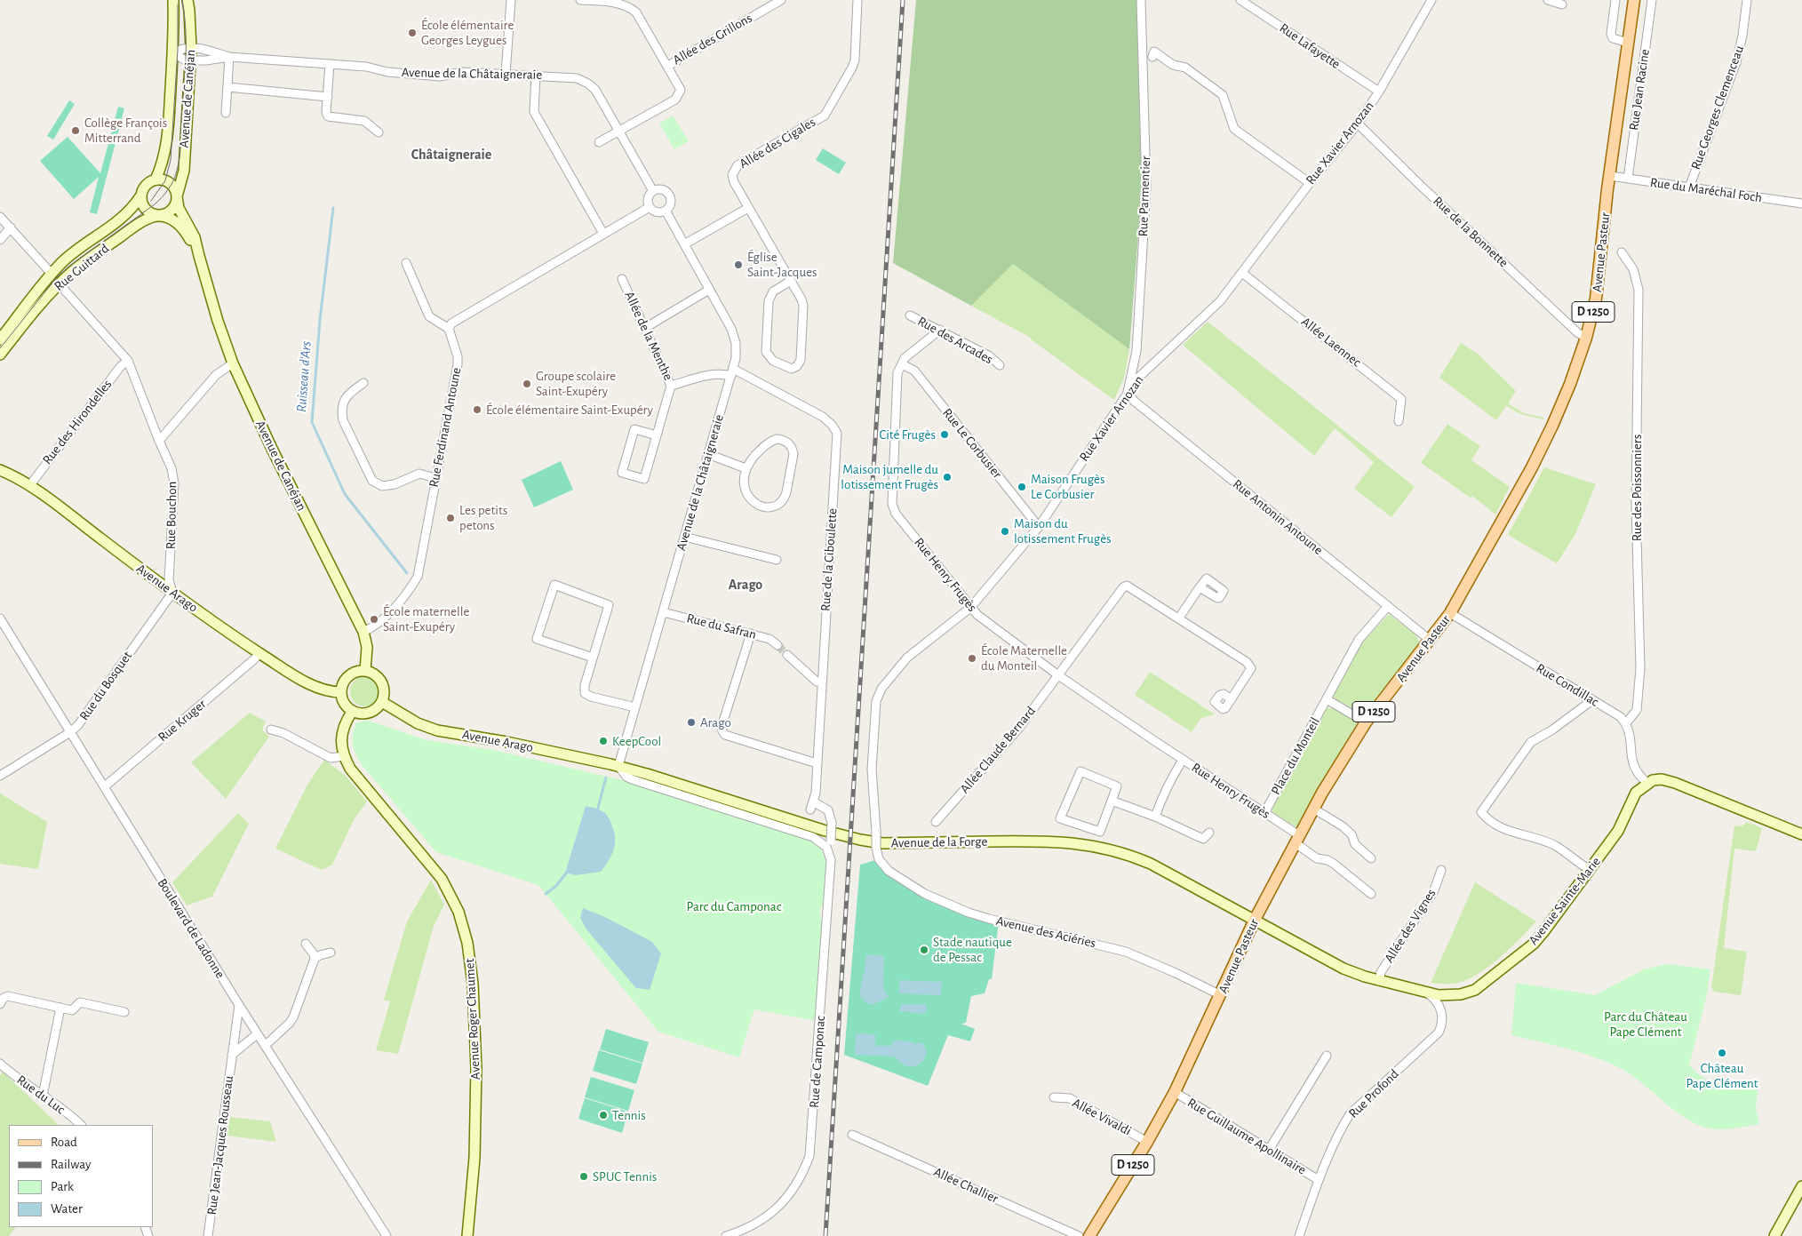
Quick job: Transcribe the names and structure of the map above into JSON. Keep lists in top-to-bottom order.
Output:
{
  "streets": {
    "main road": [
      "Avenue de Canéjan",
      "Avenue Pasteur",
      "Rue Guittard",
      "D 1250",
      "Avenue Arago",
      "Avenue de la Forge",
      "Avenue Sainte-Marie",
      "Avenue Roger Chaumet"
    ],
    "street": [
      "Allée des Grillons",
      "Rue Lafayette",
      "Avenue de la Châtaigneraie",
      "Rue Jean Racine",
      "Rue Georges Clemenceau",
      "Allée des Cigales",
      "Rue Xavier Arnozan",
      "Rue du Maréchal Foch",
      "Rue Parmentier",
      "Rue de la Bonnette",
      "Allée de la Menthe",
      "Rue des Arcades",
      "Allée Laennec",
      "Rue des Hirondelles",
      "Rue Ferdinand Antoune",
      "Rue Le Corbusier",
      "Rue des Poissonniers",
      "Rue Bouchon",
      "Rue Antonin Antoune",
      "Rue de la Ciboulette",
      "Rue Henry Frugès",
      "Rue du Safran",
      "Rue Condillac",
      "Rue du Bosquet",
      "Rue Kruger",
      "Allée Claude Bernard",
      "Place du Monteil",
      "Allée des Vignes",
      "Boulevard de Ladonne",
      "Avenue des Aciéries",
      "Rue de Camponac",
      "Rue Profond",
      "Rue du Luc",
      "Allée Vivaldi",
      "Rue Guillaume Apollinaire",
      "Rue Jean-Jacques Rousseau",
      "Allée Challier"
    ]
  },
  "crossings": [
    ["Rue Lafayette", "Rue Xavier Arnozan"],
    ["Avenue de la Châtaigneraie", "Avenue de Canéjan"],
    ["Avenue de la Châtaigneraie", "Allée de la Menthe"],
    ["Avenue de la Châtaigneraie", "Rue de la Ciboulette"],
    ["Avenue de la Châtaigneraie", "Avenue Arago"],
    ["Avenue de la Châtaigneraie", "Rue du Safran"],
    ["Avenue de la Châtaigneraie", "Avenue de la Forge"],
    ["Rue Jean Racine", "Rue du Maréchal Foch"],
    ["Avenue de Canéjan", "Rue Guittard"],
    ["Avenue de Canéjan", "Rue Ferdinand Antoune"],
    ["Avenue de Canéjan", "Avenue Arago"],
    ["Avenue de Canéjan", "Avenue Roger Chaumet"],
    ["Rue Georges Clemenceau", "Rue du Maréchal Foch"],
    ["Rue Xavier Arnozan", "Rue Parmentier"],
    ["Rue Xavier Arnozan", "Rue de la Bonnette"],
    ["Rue Xavier Arnozan", "Allée Laennec"],
    ["Rue Xavier Arnozan", "Rue Le Corbusier"],
    ["Rue Xavier Arnozan", "Rue Antonin Antoune"],
    ["Rue Xavier Arnozan", "Rue Henry Frugès"],
    ["Rue Xavier Arnozan", "Avenue des Aciéries"],
    ["Rue du Maréchal Foch", "Avenue Pasteur"],
    ["Rue Parmentier", "Rue Antonin Antoune"],
    ["Rue de la Bonnette", "Avenue Pasteur"],
    ["Avenue Pasteur", "Rue Antonin Antoune"],
    ["Avenue Pasteur", "Rue Henry Frugès"],
    ["Avenue Pasteur", "Rue Condillac"],
    ["Avenue Pasteur", "Avenue de la Forge"],
    ["Avenue Pasteur", "Avenue Sainte-Marie"],
    ["Avenue Pasteur", "Avenue des Aciéries"],
    ["Avenue Pasteur", "Allée Vivaldi"],
    ["Avenue Pasteur", "Rue Guillaume Apollinaire"],
    ["Allée de la Menthe", "Rue de la Ciboulette"],
    ["Rue des Arcades", "Rue Henry Frugès"],
    ["Rue des Hirondelles", "Rue Bouchon"],
    ["Rue des Hirondelles", "Avenue Arago"],
    ["Rue Le Corbusier", "Rue Henry Frugès"],
    ["Rue des Poissonniers", "Rue Condillac"],
    ["Rue Bouchon", "Avenue Arago"],
    ["Rue Bouchon", "Rue du Bosquet"],
    ["Rue Antonin Antoune", "Place du Monteil"],
    ["Rue de la Ciboulette", "Rue de Camponac"],
    ["Rue Henry Frugès", "Allée Claude Bernard"],
    ["Rue Henry Frugès", "Place du Monteil"],
    ["Avenue Arago", "Rue du Bosquet"],
    ["Avenue Arago", "Rue Kruger"],
    ["Avenue Arago", "Avenue de la Forge"],
    ["Avenue Arago", "Avenue Roger Chaumet"],
    ["Rue du Bosquet", "Boulevard de Ladonne"],
    ["Rue Kruger", "Boulevard de Ladonne"],
    ["Avenue de la Forge", "Avenue Sainte-Marie"],
    ["Avenue Sainte-Marie", "Allée des Vignes"],
    ["Avenue Sainte-Marie", "Rue Profond"],
    ["Boulevard de Ladonne", "Rue Jean-Jacques Rousseau"],
    ["Rue Profond", "Rue Guillaume Apollinaire"]
  ],
  "districts": ["Châtaigneraie", "Arago"],
  "water": ["Ruisseau d'Ars"],
  "parks": ["Parc du Camponac", "Parc du Château Pape Clément"],
  "places": [
    "École élémentaire Georges Leygues",
    "Collège François Mitterrand",
    "Église Saint-Jacques",
    "Groupe scolaire Saint-Exupéry",
    "École élémentaire Saint-Exupéry",
    "Cité Frugès",
    "Maison jumelle du lotissement Frugès",
    "Maison Frugès Le Corbusier",
    "Les petits petons",
    "Maison du lotissement Frugès",
    "École maternelle Saint-Exupéry",
    "École Maternelle du Monteil",
    "Arago",
    "KeepCool",
    "Stade nautique de Pessac",
    "Château Pape Clément",
    "Tennis",
    "SPUC Tennis"
  ],
  "legend": [
    "Road",
    "Railway",
    "Park",
    "Water"
  ]
}
